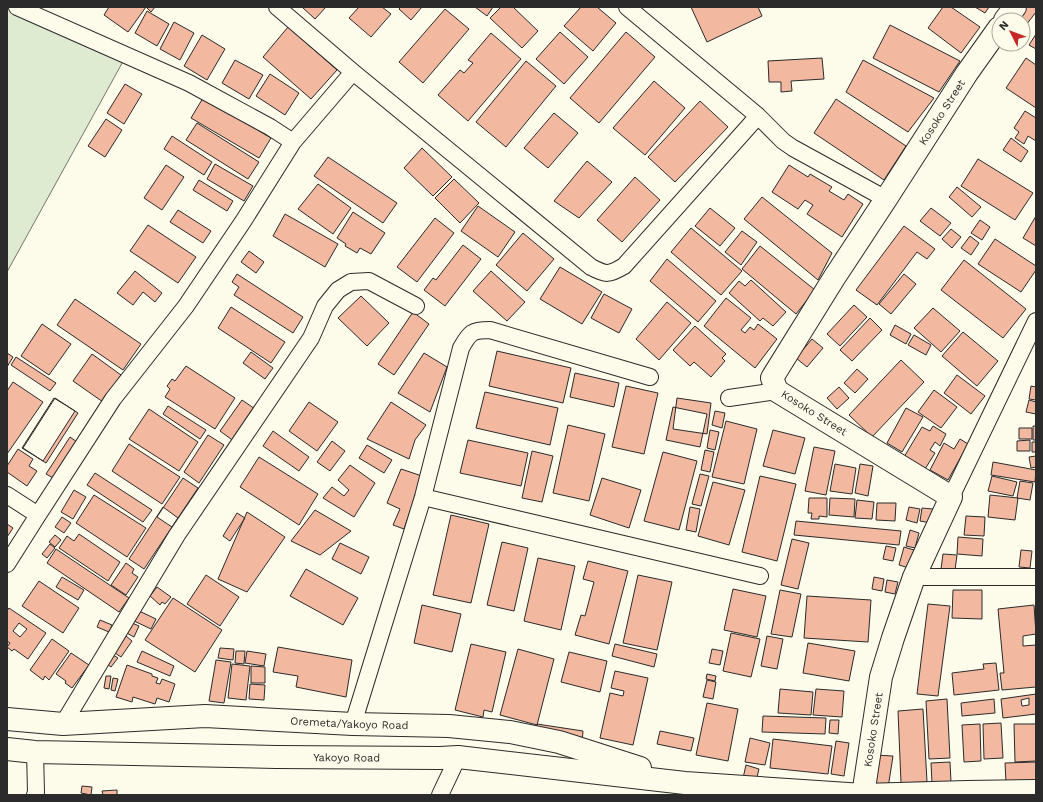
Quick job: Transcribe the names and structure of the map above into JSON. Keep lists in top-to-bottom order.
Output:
{
  "streets": {
    "main road": ["Kosoko Street", "Oremeta/Yakoyo Road", "Yakoyo Road"]
  },
  "crossings": [
    ["Oremeta/Yakoyo Road", "Yakoyo Road"]
  ],
  "north": "top left"
}
